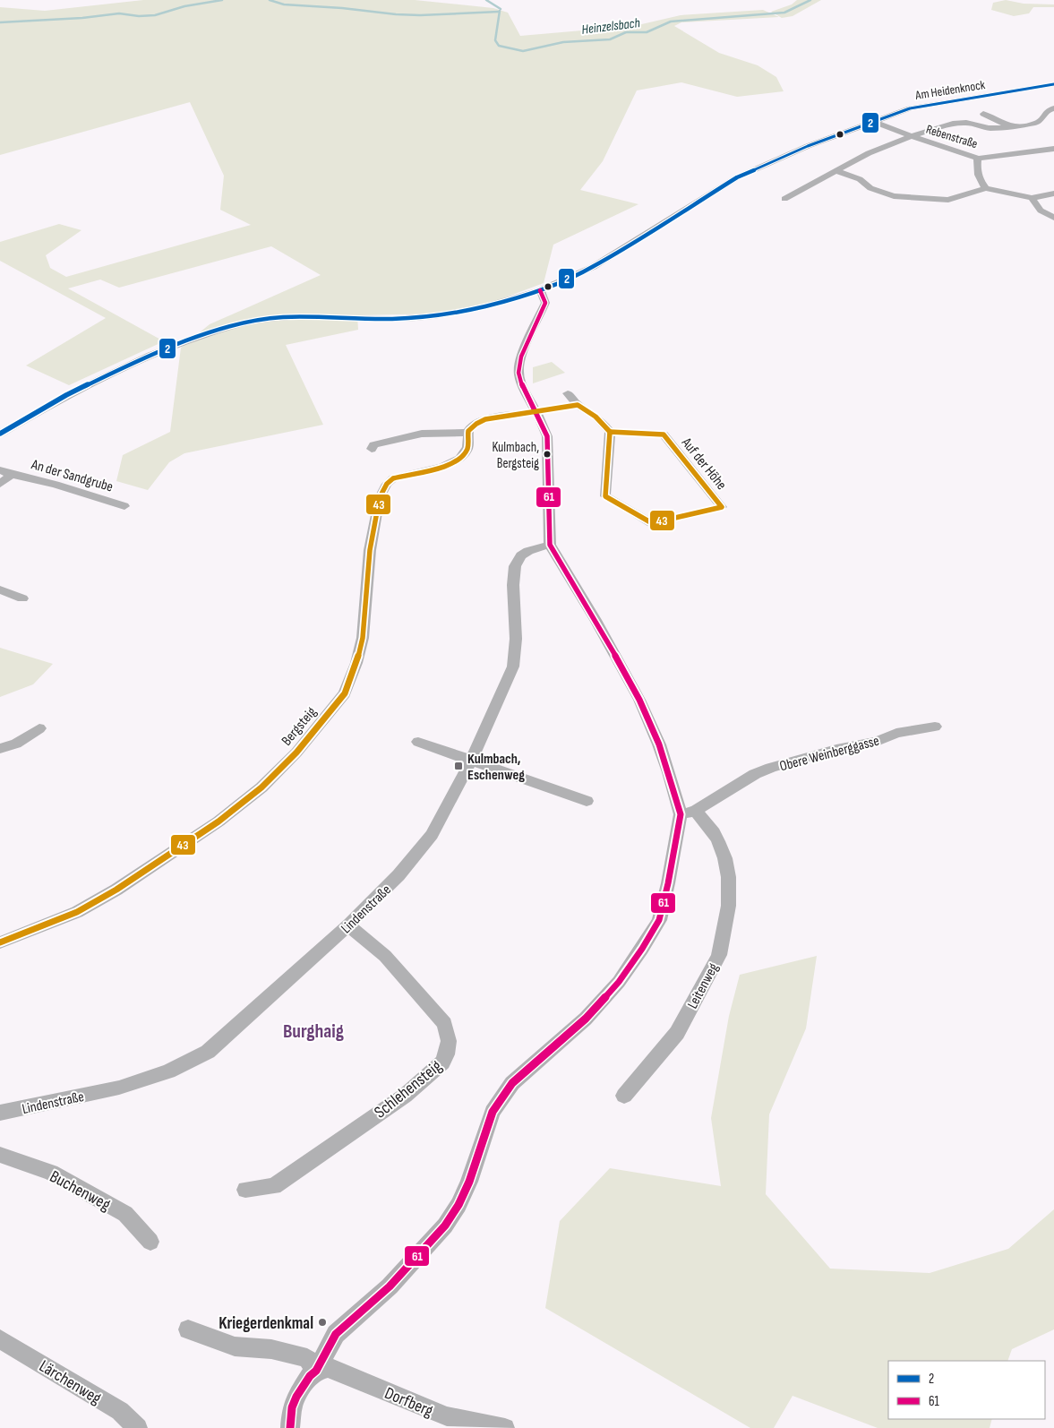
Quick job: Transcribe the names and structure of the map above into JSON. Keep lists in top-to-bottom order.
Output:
{
  "streets": {
    "street": [
      "Am Heidenknock",
      "Rebenstraße",
      "Auf der Höhe",
      "An der Sandgrube",
      "Bergsteig",
      "Obere Weinberggasse",
      "Lindenstraße",
      "Leitenweg",
      "Schlehensteig",
      "Buchenweg",
      "Lärchenweg",
      "Dorfberg"
    ]
  },
  "crossings": [
    ["Am Heidenknock", "Rebenstraße"],
    ["Obere Weinberggasse", "Leitenweg"],
    ["Lindenstraße", "Schlehensteig"]
  ],
  "districts": ["Burghaig"],
  "water": ["Heinzelsbach"],
  "places": {
    "other": ["Kulmbach, Bergsteig", "Kriegerdenkmal"],
    "transit": ["Kulmbach, Eschenweg"]
  },
  "lines": ["transit line 2", "transit line 61", "transit line 43"],
  "legend": ["2", "61"]
}
